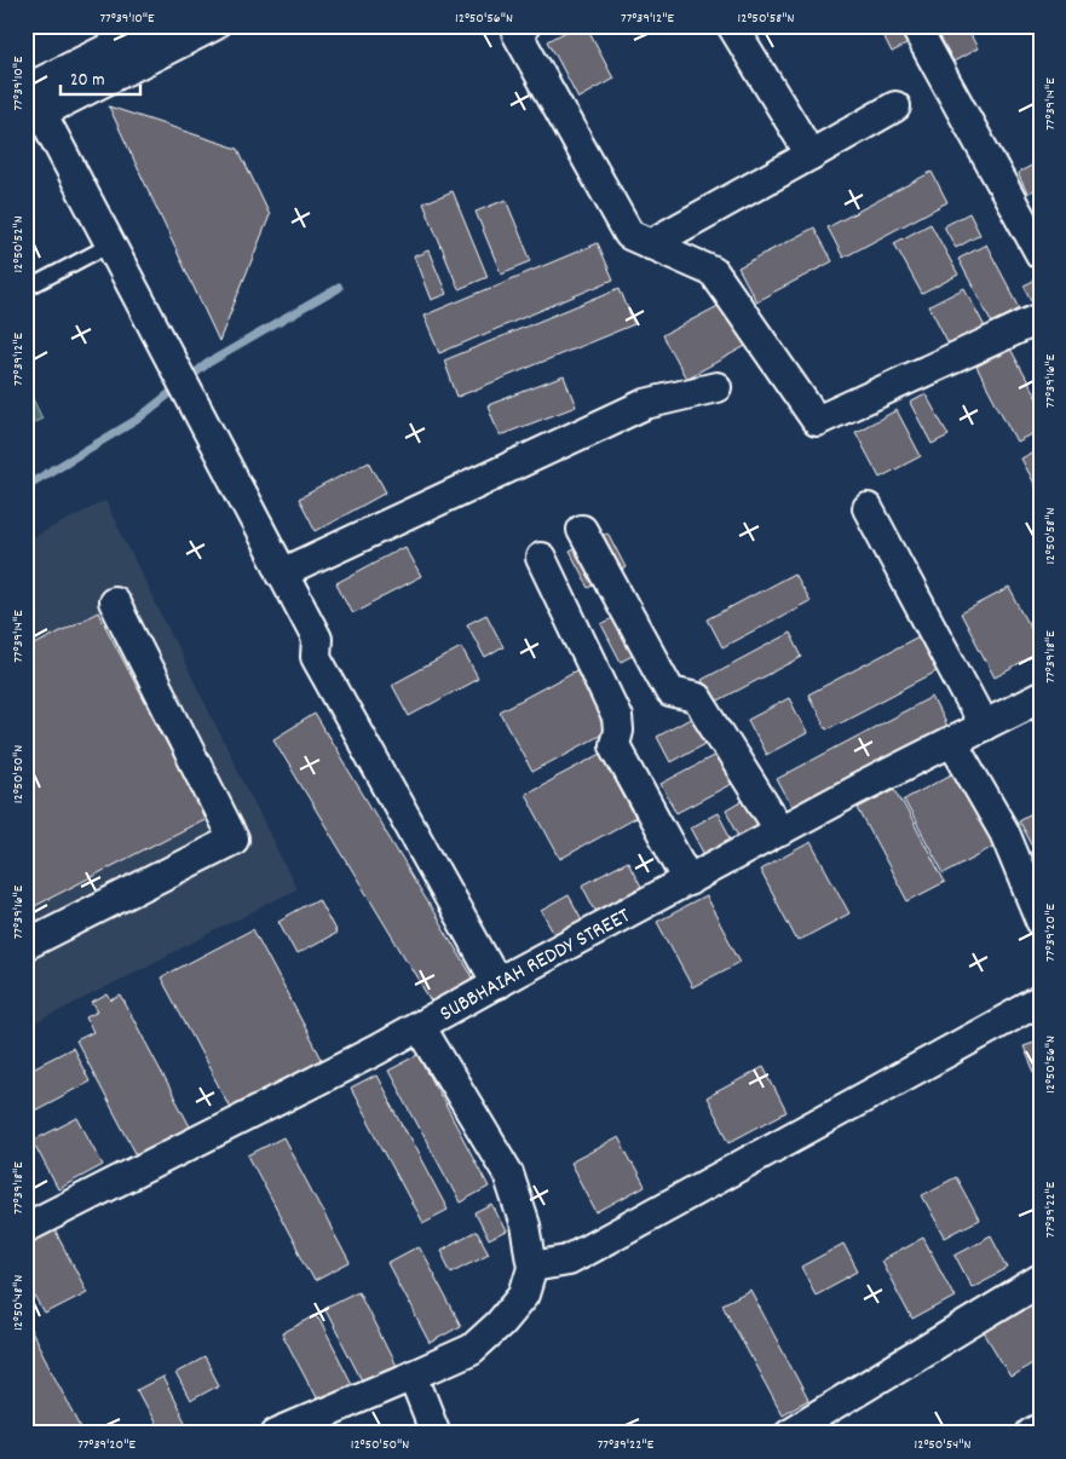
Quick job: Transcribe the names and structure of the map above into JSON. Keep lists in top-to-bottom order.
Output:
{
  "streets": {
    "street": ["SUBBHAIAH REDDY STREET"]
  },
  "scale_bar": "20 m",
  "coordinates": [
    "77°39'10\"E",
    "12°50'56\"N",
    "77°39'12\"E",
    "12°50'58\"N",
    "77°39'14\"E",
    "12°50'52\"N",
    "77°39'16\"E",
    "77°39'18\"E",
    "12°50'50\"N",
    "77°39'20\"E",
    "77°39'22\"E",
    "12°50'48\"N",
    "12°50'54\"N"
  ]
}
